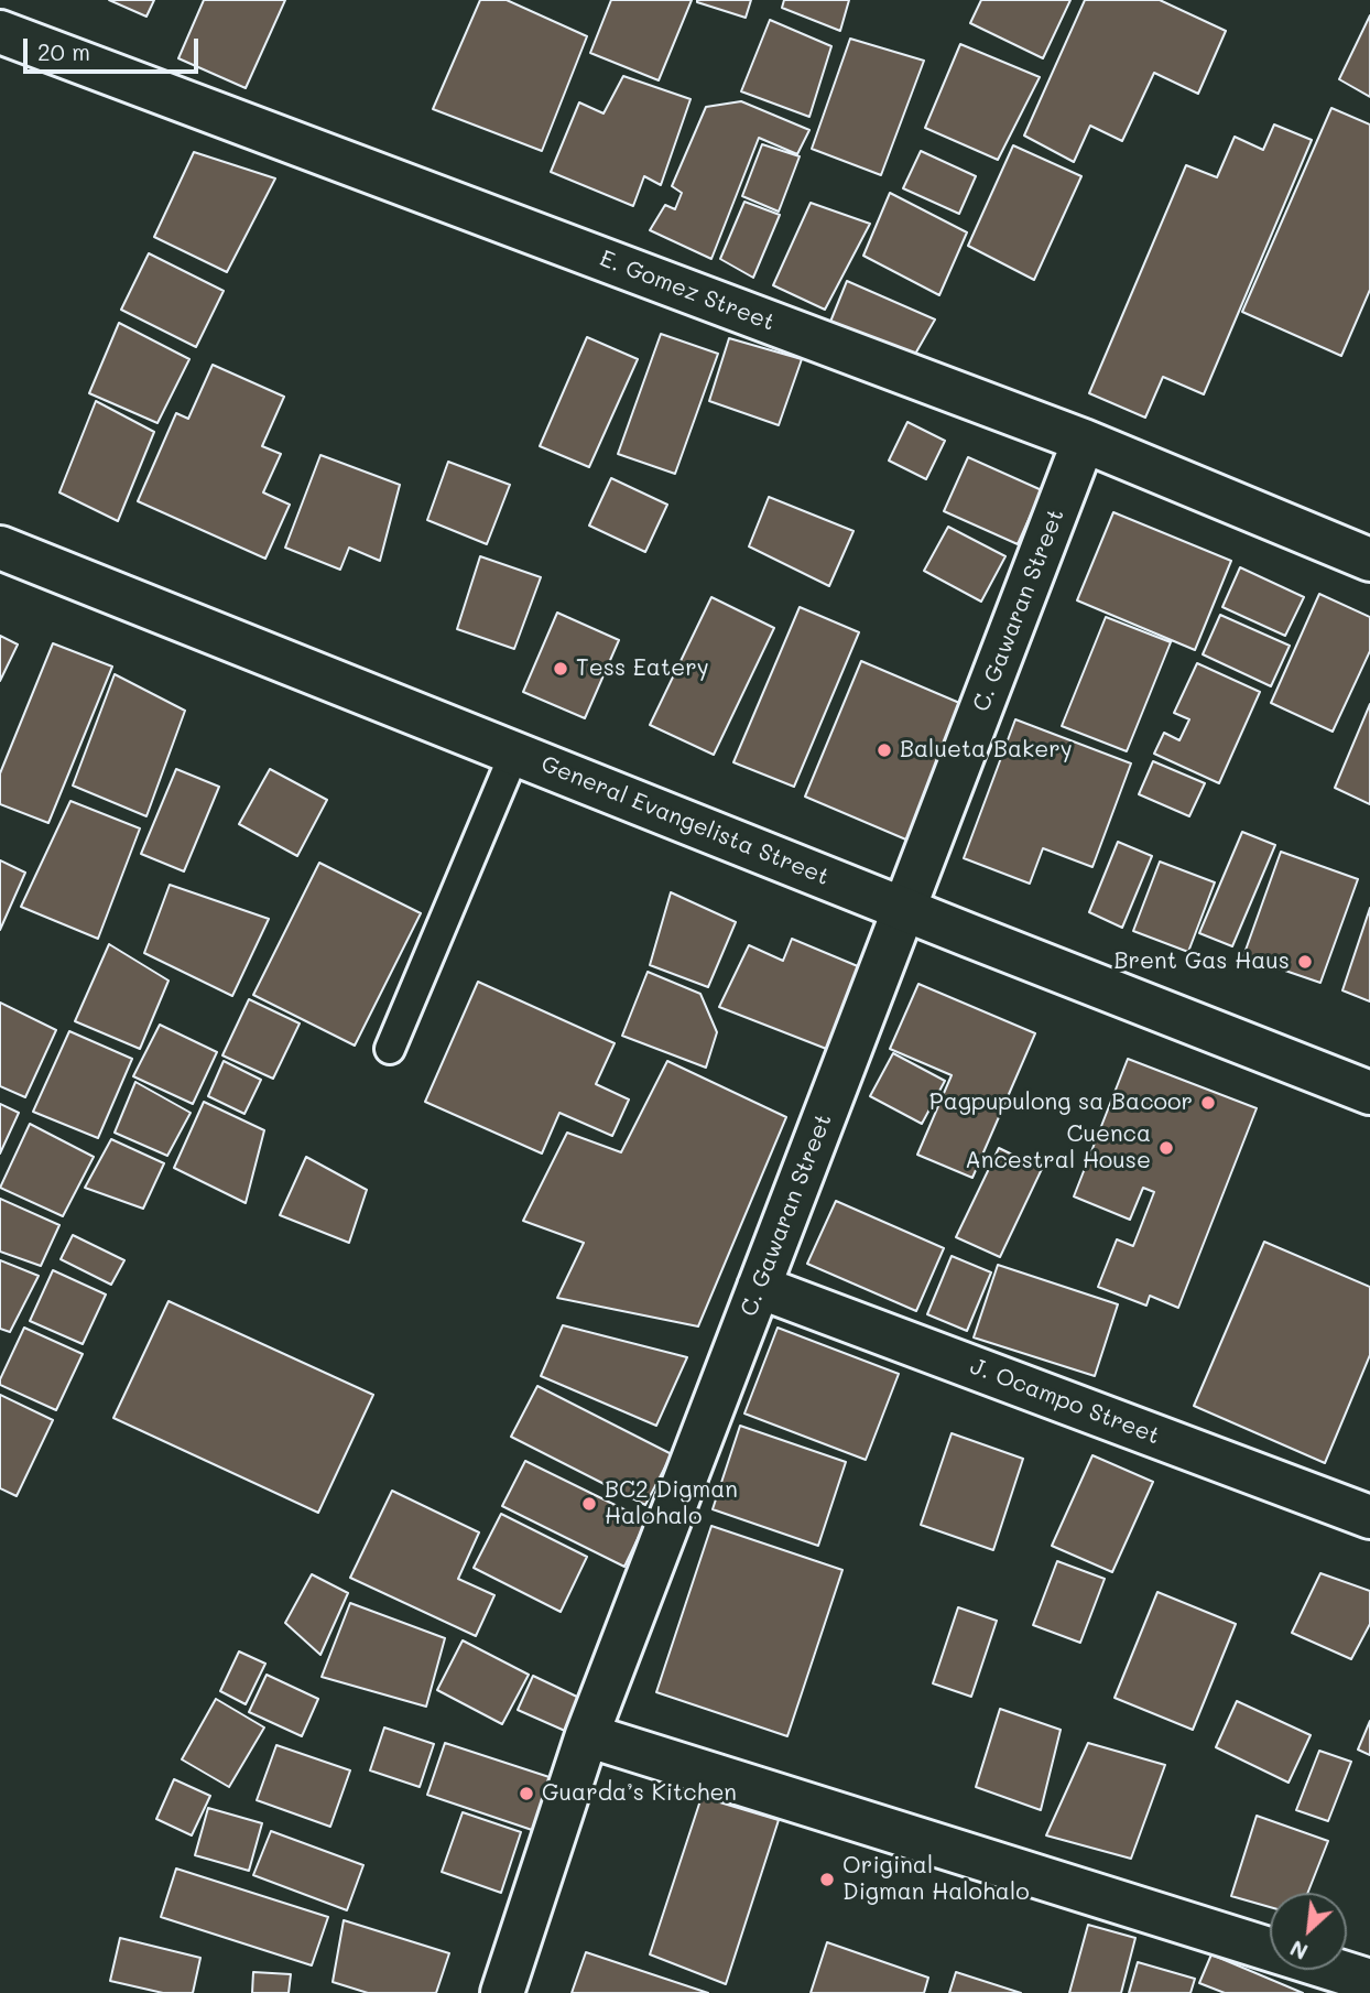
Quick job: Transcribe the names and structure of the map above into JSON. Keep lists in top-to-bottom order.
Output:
{
  "streets": {
    "street": [
      "E. Gomez Street",
      "C. Gawaran Street",
      "General Evangelista Street",
      "J. Ocampo Street"
    ]
  },
  "crossings": [
    ["E. Gomez Street", "C. Gawaran Street"],
    ["C. Gawaran Street", "General Evangelista Street"],
    ["C. Gawaran Street", "J. Ocampo Street"]
  ],
  "places": [
    "Tess Eatery",
    "Balueta Bakery",
    "Brent Gas Haus",
    "Pagpupulong sa Bacoor",
    "Cuenca Ancestral House",
    "BC2 Digman Halohalo",
    "Guarda’s Kitchen",
    "Original Digman Halohalo"
  ],
  "scale_bar": "20 m",
  "north": "bottom left"
}
